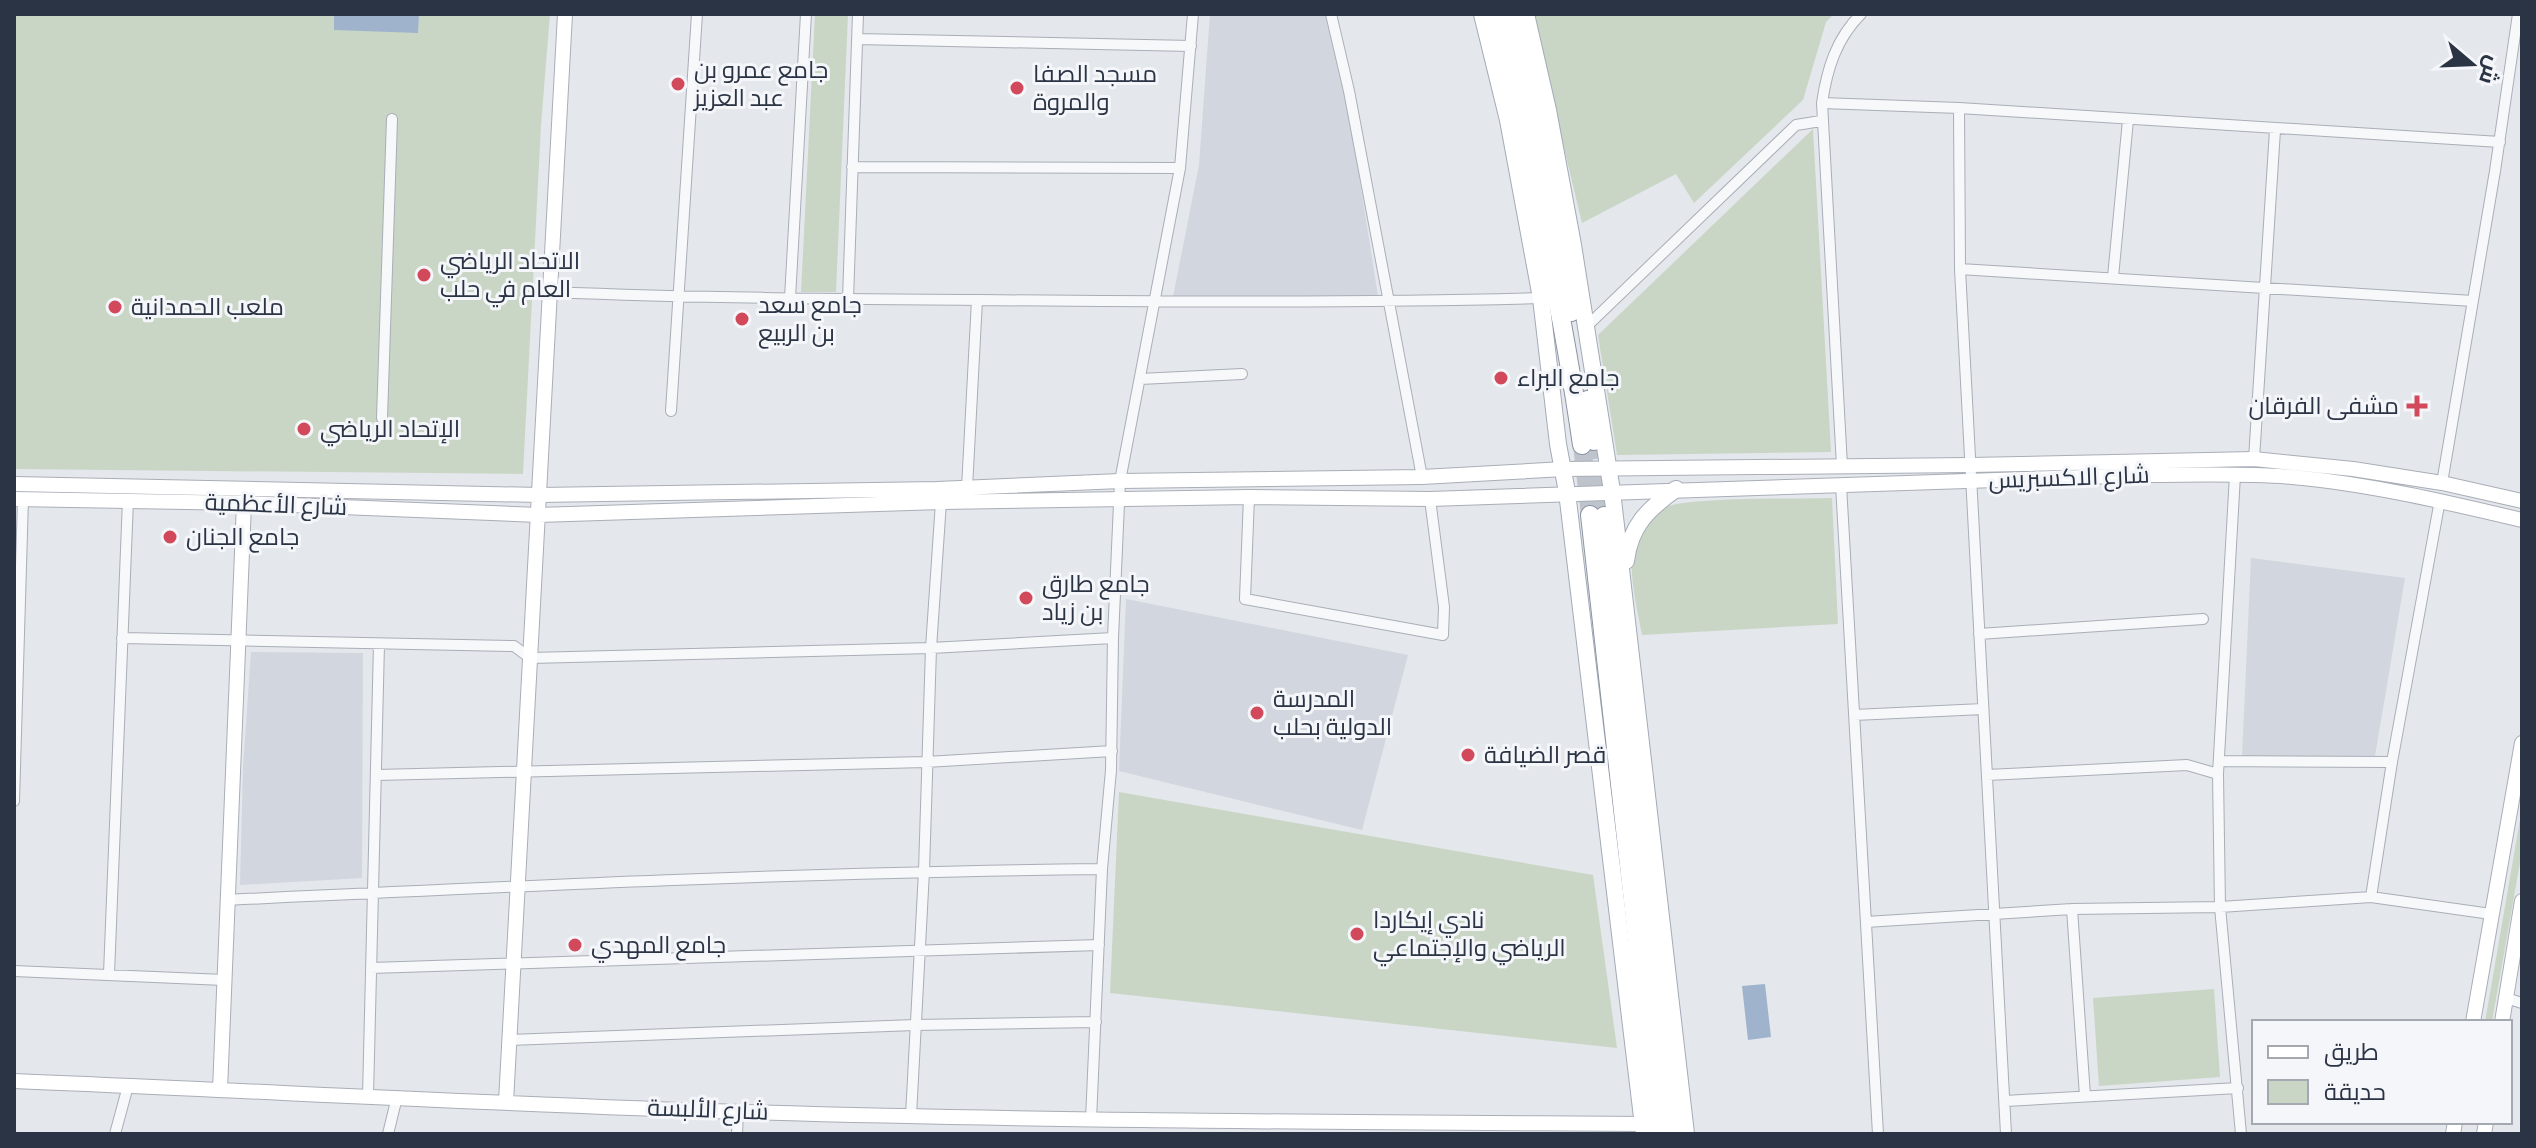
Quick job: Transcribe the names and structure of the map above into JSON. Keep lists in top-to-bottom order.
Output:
{
  "streets": {
    "street": ["شارع الاكسبريس", "شارع الأعظمية", "شارع الألبسة"]
  },
  "crossings": [
    ["شارع الاكسبريس", "شارع الأعظمية"]
  ],
  "places": {
    "other": [
      "جامع عمرو بن عبد العزيز",
      "مسجد الصفا والمروة",
      "الاتحاد الرياضي العام في حلب",
      "ملعب الحمدانية",
      "جامع سعد بن الربيع",
      "جامع البراء",
      "الإتحاد الرياضي",
      "جامع الجنان",
      "جامع طارق بن زياد",
      "المدرسة الدولية بحلب",
      "قصر الضيافة",
      "نادي إيكاردا الرياضي والإجتماعي",
      "جامع المهدي"
    ],
    "health": ["مشفى الفرقان"]
  },
  "legend": ["طريق", "حديقة"],
  "north": "right"
}
